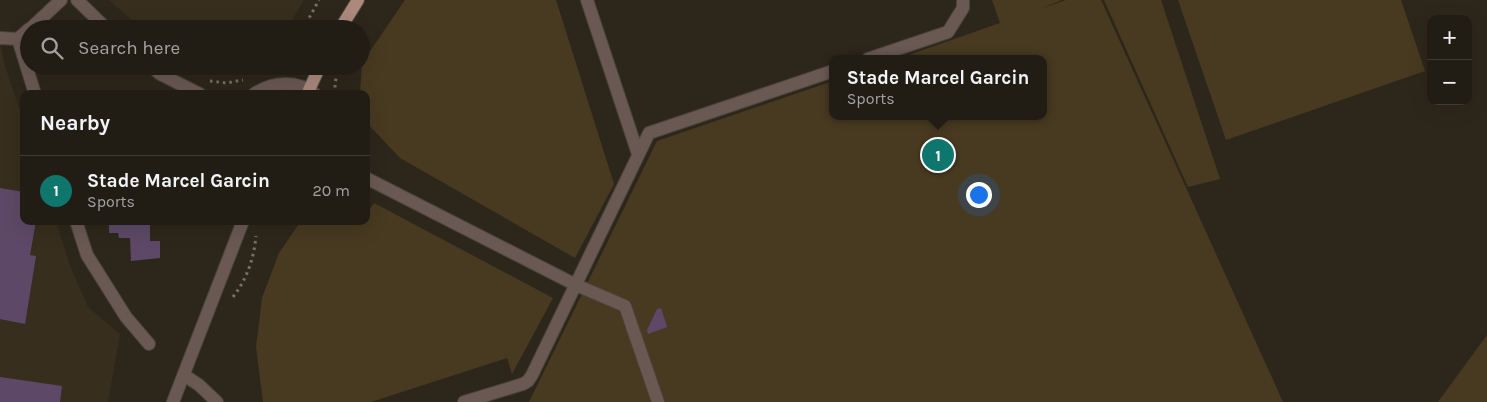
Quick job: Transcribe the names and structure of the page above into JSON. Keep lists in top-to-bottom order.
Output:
{
  "page": {
    "map_buttons": ["+", "−"],
    "search": "Search here",
    "popup": ["Stade Marcel Garcin", "Sports"],
    "heading": "Nearby",
    "pins": "1",
    "list": [
      {
        "mark": "1",
        "name": "Stade Marcel Garcin",
        "note": "Sports",
        "value": "20 m"
      }
    ]
  }
}
